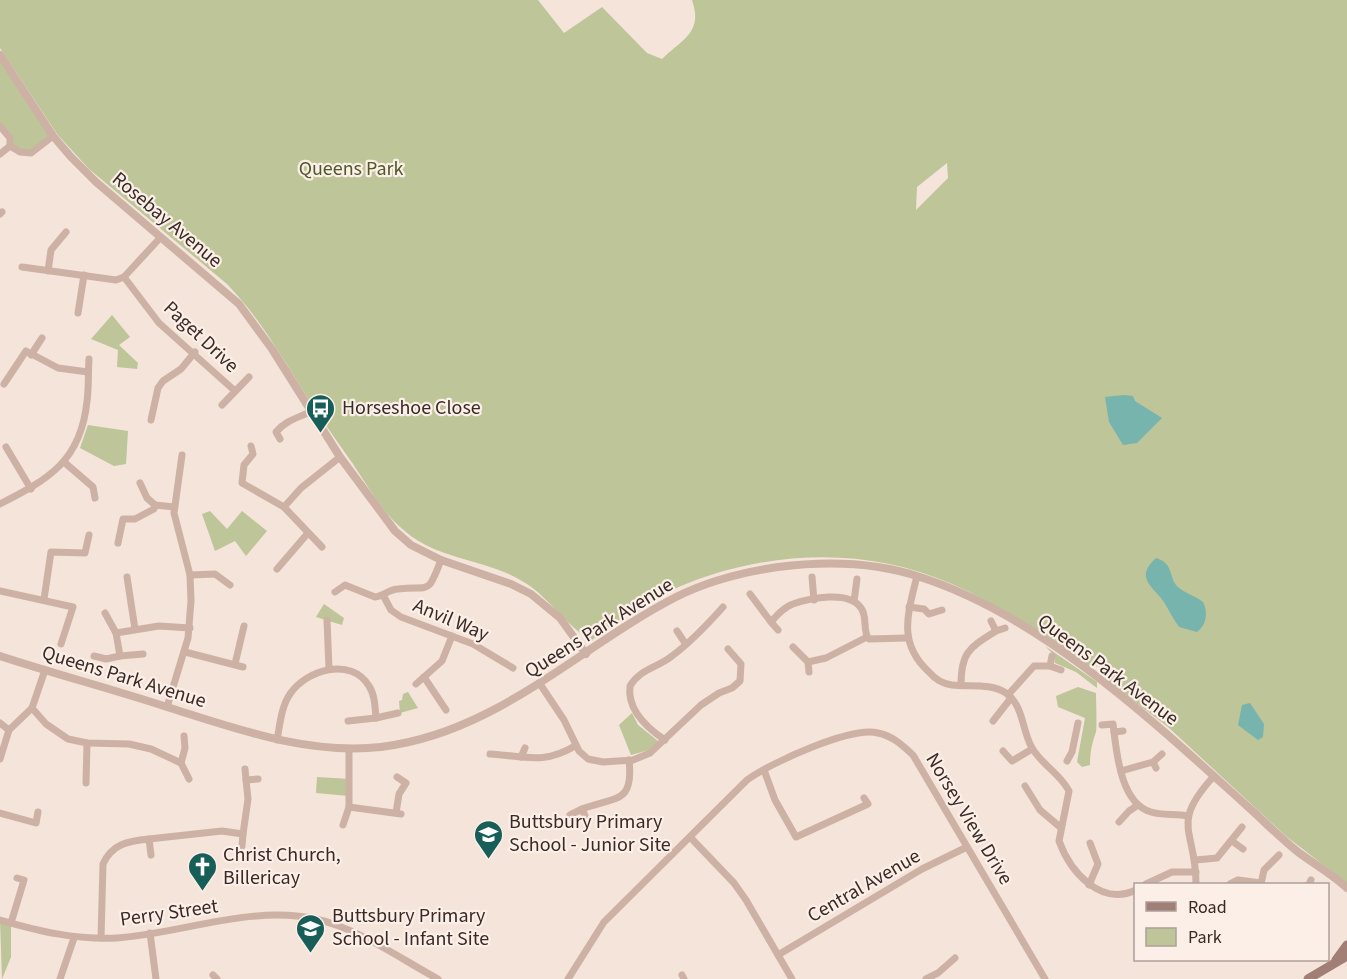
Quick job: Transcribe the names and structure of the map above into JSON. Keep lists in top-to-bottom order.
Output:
{
  "streets": {
    "street": [
      "Rosebay Avenue",
      "Paget Drive",
      "Anvil Way",
      "Queens Park Avenue",
      "Norsey View Drive",
      "Central Avenue",
      "Perry Street"
    ]
  },
  "crossings": [
    ["Rosebay Avenue", "Queens Park Avenue"],
    ["Norsey View Drive", "Central Avenue"]
  ],
  "parks": ["Queens Park"],
  "places": {
    "bus stop": ["Horseshoe Close"],
    "school or university": ["Buttsbury Primary School - Junior Site", "Buttsbury Primary School - Infant Site"],
    "church": ["Christ Church, Billericay"]
  },
  "legend": ["Road", "Park"]
}
